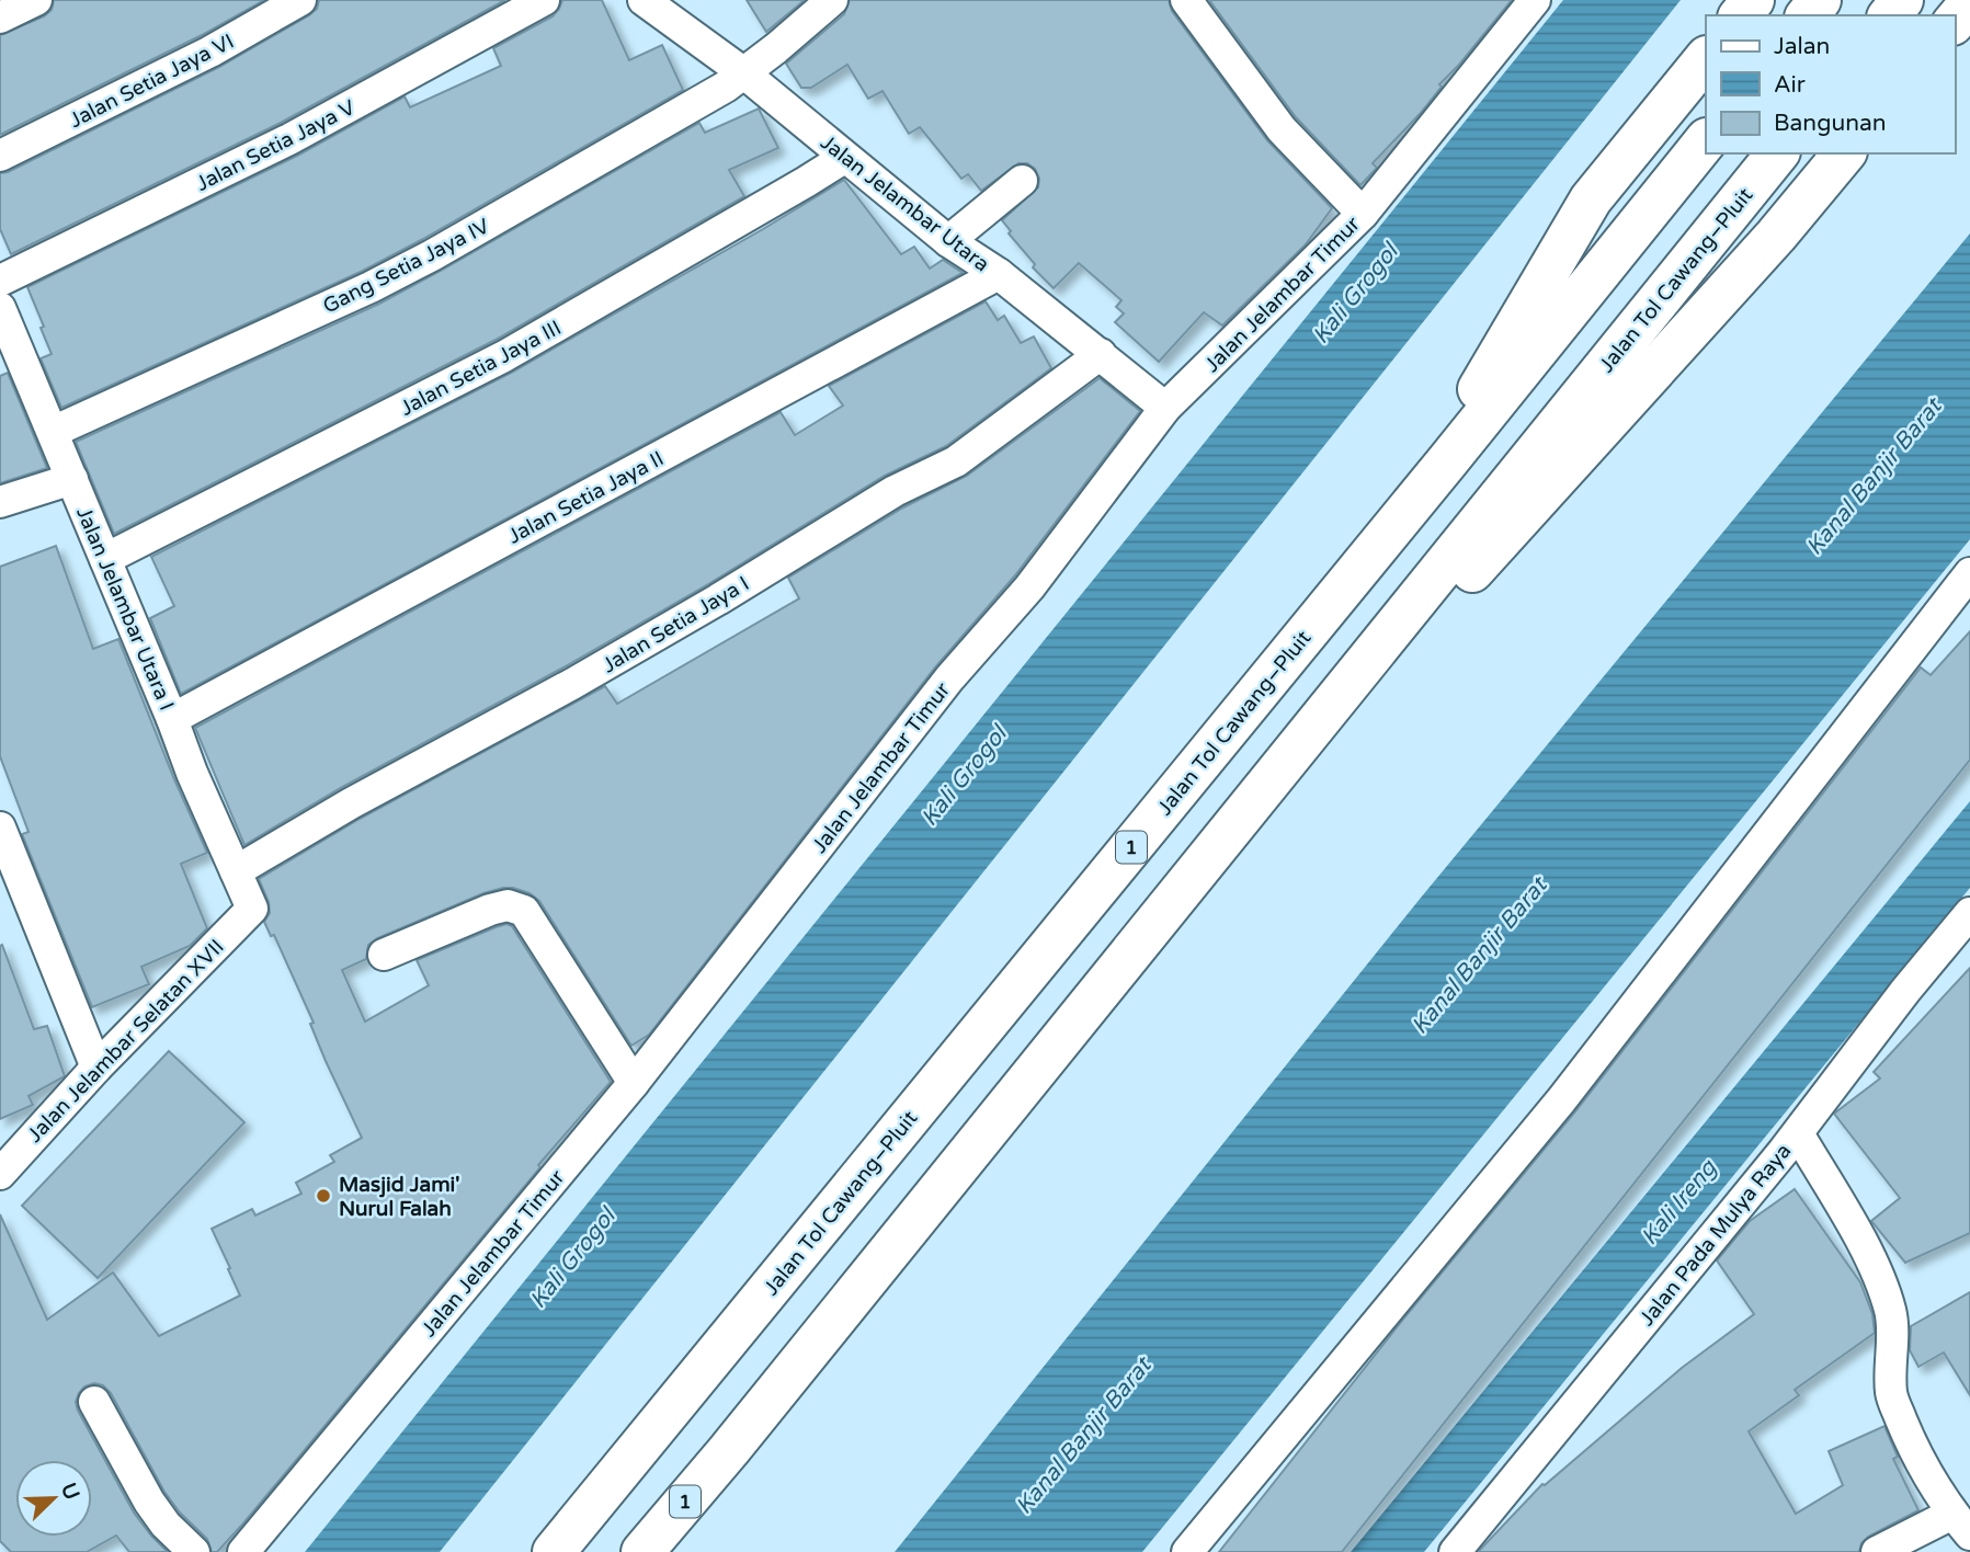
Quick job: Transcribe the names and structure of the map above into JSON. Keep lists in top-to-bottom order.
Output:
{
  "streets": {
    "highway": ["Jalan Tol Cawang–Pluit", "1"],
    "street": [
      "Jalan Setia Jaya VI",
      "Jalan Setia Jaya V",
      "Jalan Jelambar Utara",
      "Gang Setia Jaya IV",
      "Jalan Jelambar Timur",
      "Jalan Setia Jaya III",
      "Jalan Setia Jaya II",
      "Jalan Jelambar Utara I",
      "Jalan Setia Jaya I",
      "Jalan Jelambar Selatan XVII",
      "Jalan Pada Mulya Raya"
    ]
  },
  "crossings": [
    ["Jalan Setia Jaya V", "Jalan Jelambar Utara I"],
    ["Jalan Jelambar Utara", "Gang Setia Jaya IV"],
    ["Jalan Jelambar Utara", "Jalan Jelambar Timur"],
    ["Jalan Jelambar Utara", "Jalan Setia Jaya III"],
    ["Jalan Jelambar Utara", "Jalan Setia Jaya II"],
    ["Jalan Jelambar Utara", "Jalan Setia Jaya I"],
    ["Gang Setia Jaya IV", "Jalan Jelambar Utara I"],
    ["Jalan Setia Jaya III", "Jalan Jelambar Utara I"],
    ["Jalan Setia Jaya II", "Jalan Jelambar Utara I"],
    ["Jalan Jelambar Utara I", "Jalan Setia Jaya I"],
    ["Jalan Jelambar Utara I", "Jalan Jelambar Selatan XVII"]
  ],
  "water": ["Kali Grogol", "Kanal Banjir Barat", "Kali Ireng"],
  "places": ["Masjid Jami' Nurul Falah"],
  "legend": ["Jalan", "Air", "Bangunan"],
  "north": "top right"
}
